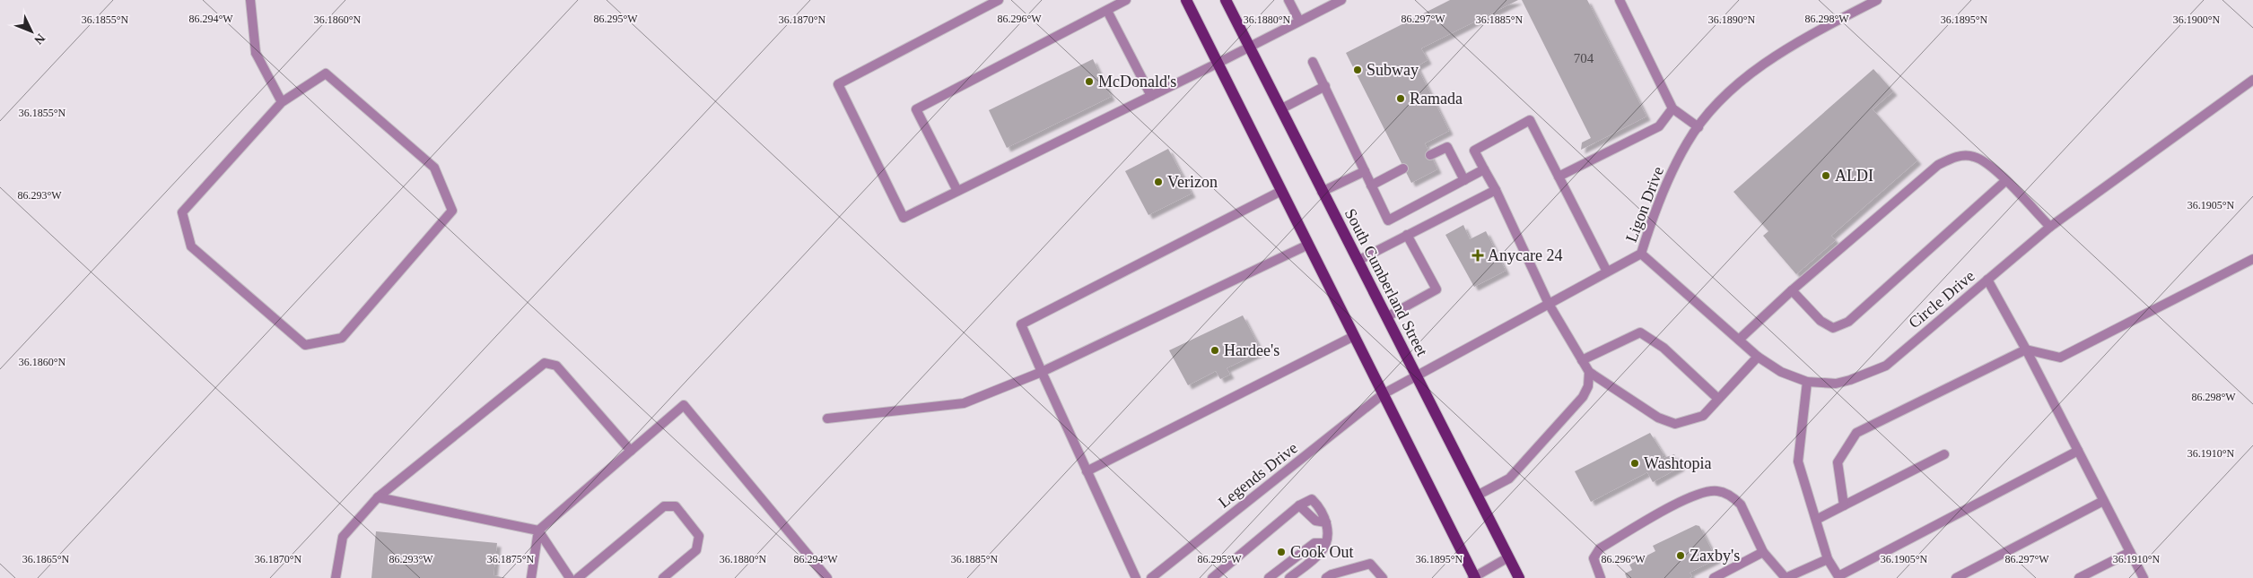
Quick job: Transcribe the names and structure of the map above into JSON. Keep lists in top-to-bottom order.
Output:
{
  "streets": {
    "main road": ["South Cumberland Street"],
    "street": ["Ligon Drive", "Circle Drive", "Legends Drive"]
  },
  "crossings": [
    ["Ligon Drive", "South Cumberland Street"],
    ["Ligon Drive", "Circle Drive"],
    ["Ligon Drive", "Legends Drive"]
  ],
  "places": {
    "other": [
      "Subway",
      "McDonald's",
      "Ramada",
      "ALDI",
      "Verizon",
      "Hardee's",
      "Washtopia",
      "Cook Out",
      "Zaxby's"
    ],
    "health": ["Anycare 24"]
  },
  "house_numbers": ["704"],
  "north": "bottom right",
  "coordinates": [
    "86.296°W",
    "86.294°W",
    "86.295°W",
    "86.297°W",
    "86.298°W",
    "36.1885°N",
    "36.1855°N",
    "36.1860°N",
    "36.1870°N",
    "36.1880°N",
    "36.1890°N",
    "36.1895°N",
    "36.1900°N",
    "86.293°W",
    "36.1905°N",
    "36.1910°N",
    "36.1865°N",
    "36.1875°N"
  ]
}
